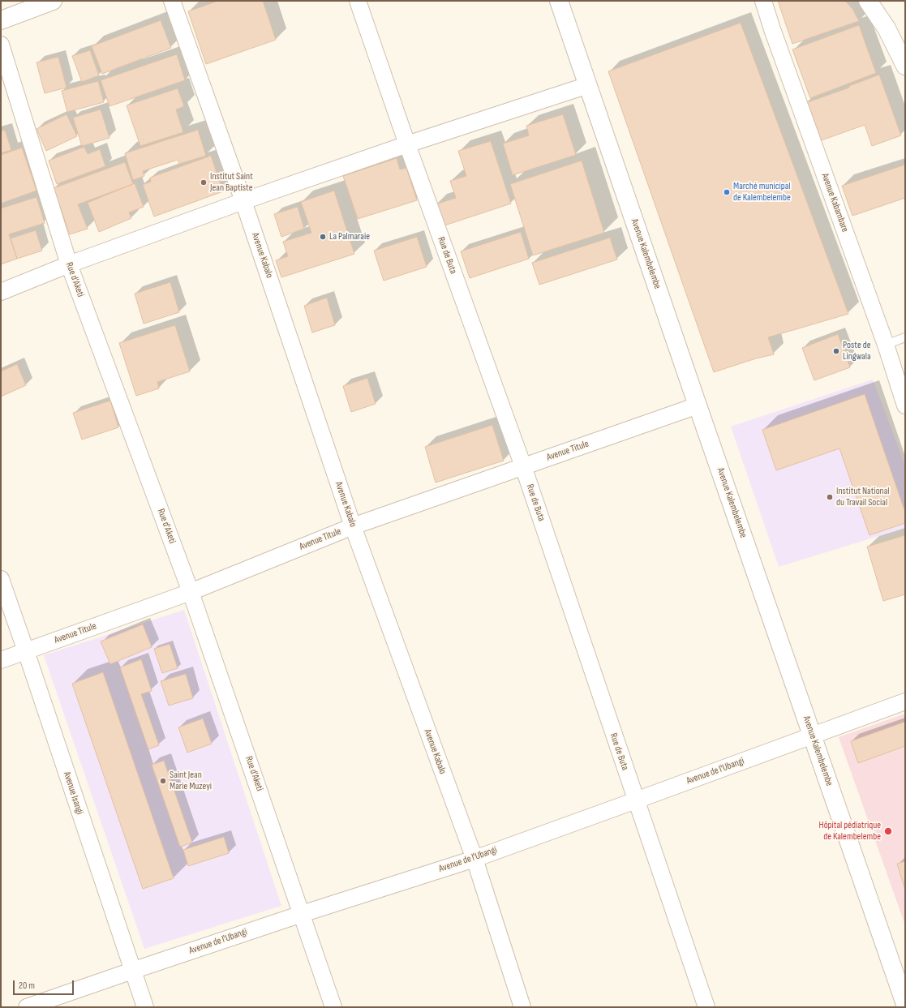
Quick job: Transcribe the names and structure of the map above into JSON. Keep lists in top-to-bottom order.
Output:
{
  "streets": {
    "street": [
      "Avenue Kabambare",
      "Avenue Kalembelembe",
      "Avenue Kabalo",
      "Rue de Buta",
      "Rue d'Aketi",
      "Avenue Titule",
      "Avenue de l'Ubangi",
      "Avenue Isangi"
    ]
  },
  "crossings": [
    ["Avenue Kalembelembe", "Avenue Titule"],
    ["Avenue Kalembelembe", "Avenue de l'Ubangi"],
    ["Avenue Kabalo", "Avenue Titule"],
    ["Avenue Kabalo", "Avenue de l'Ubangi"],
    ["Rue de Buta", "Avenue Titule"],
    ["Rue de Buta", "Avenue de l'Ubangi"],
    ["Rue d'Aketi", "Avenue Titule"],
    ["Rue d'Aketi", "Avenue de l'Ubangi"],
    ["Avenue Titule", "Avenue Isangi"],
    ["Avenue de l'Ubangi", "Avenue Isangi"]
  ],
  "places": [
    "Institut Saint Jean Baptiste",
    "Marché municipal de Kalembelembe",
    "La Palmaraie",
    "Poste de Lingwala",
    "Institut National du Travail Social",
    "Saint Jean Marie Muzeyi",
    "Hôpital pédiatrique de Kalembelembe"
  ],
  "scale_bar": "20 m"
}
